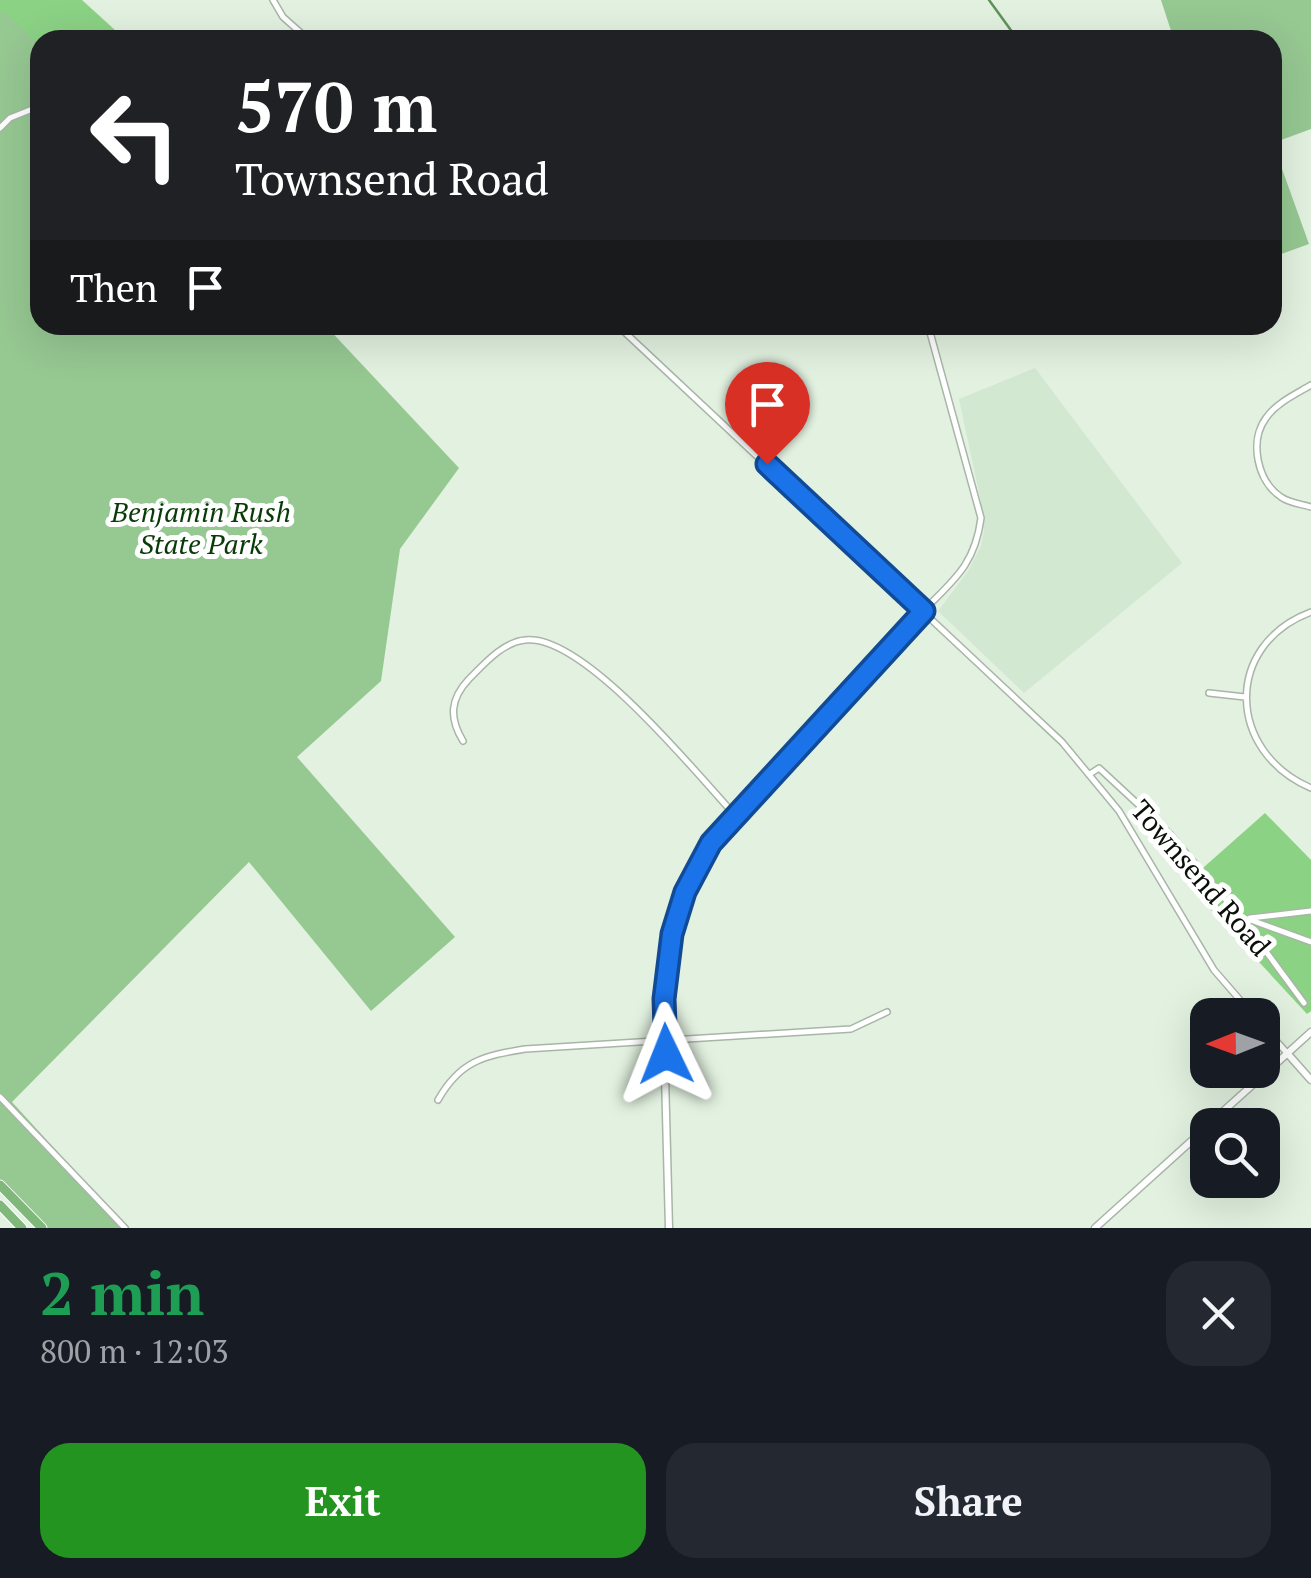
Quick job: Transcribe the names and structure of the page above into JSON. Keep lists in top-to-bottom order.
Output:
{
  "streets": {
    "street": ["Townsend Road"]
  },
  "parks": ["Benjamin Rush State Park"],
  "north": "left",
  "page": {
    "turn": ["570 m", "Townsend Road"],
    "then": "Then",
    "heading": ["2 min", "800 m · 12:03"],
    "buttons": ["Exit", "Share"]
  }
}
